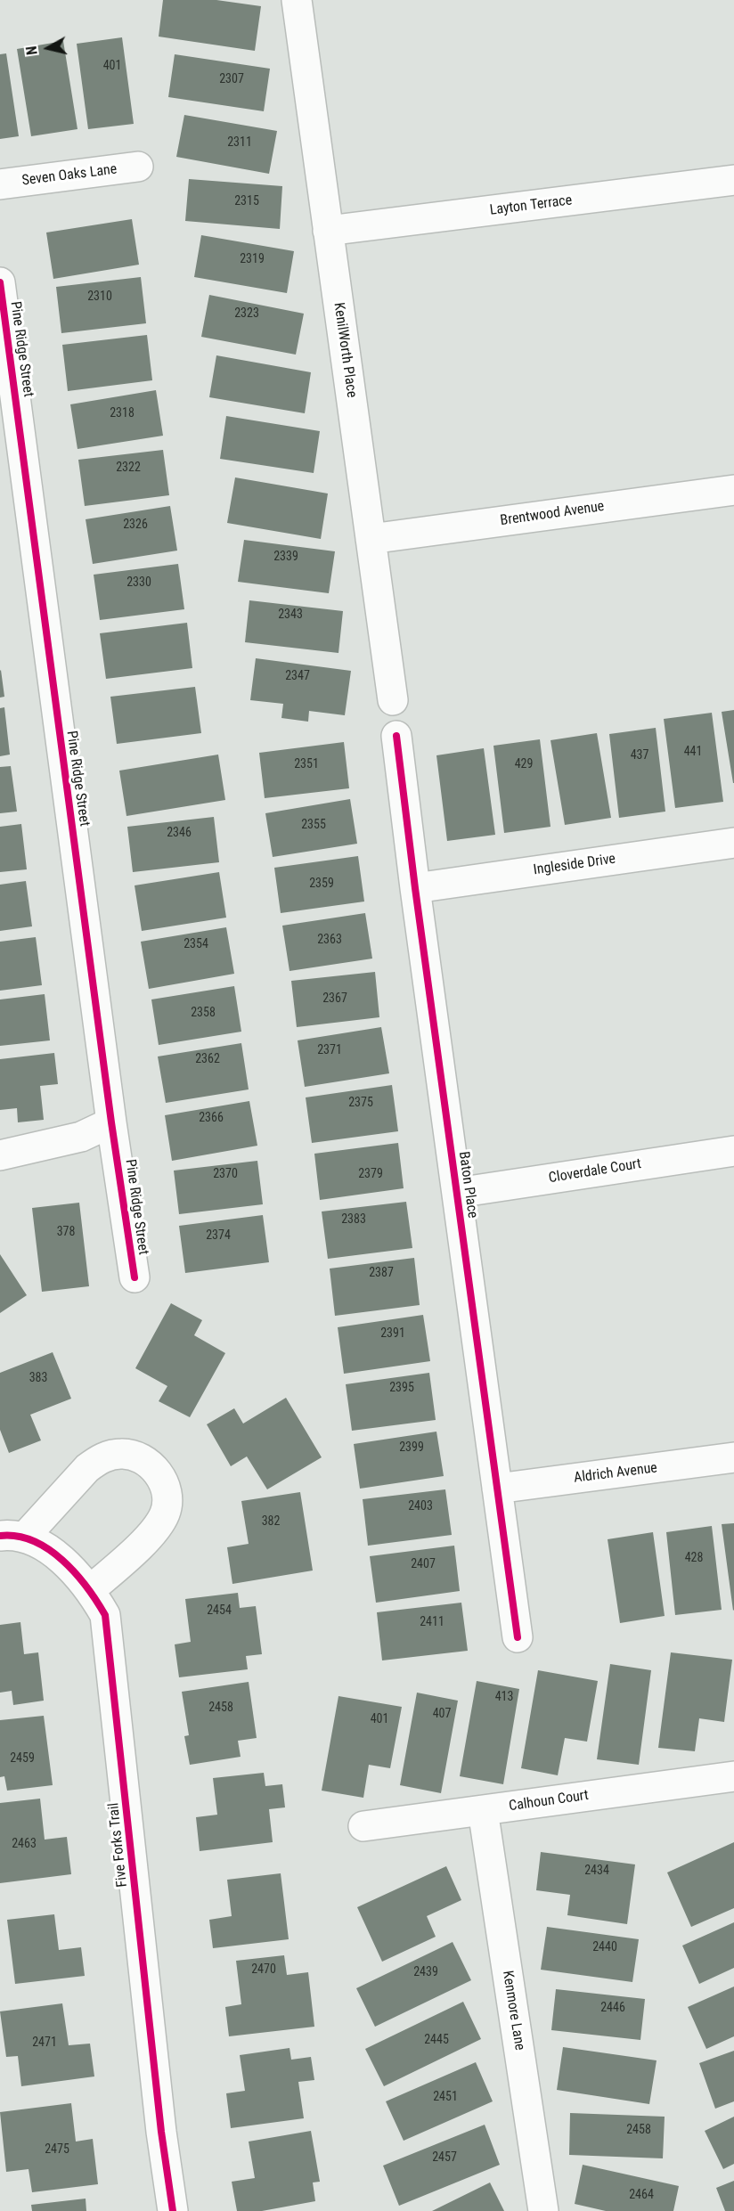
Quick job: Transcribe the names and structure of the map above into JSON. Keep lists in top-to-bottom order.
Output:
{
  "streets": {
    "street": [
      "Seven Oaks Lane",
      "Layton Terrace",
      "Pine Ridge Street",
      "KenilWorth Place",
      "Brentwood Avenue",
      "Ingleside Drive",
      "Cloverdale Court",
      "Baton Place",
      "Aldrich Avenue",
      "Calhoun Court",
      "Five Forks Trail",
      "Kenmore Lane"
    ]
  },
  "crossings": [
    ["Layton Terrace", "KenilWorth Place"],
    ["KenilWorth Place", "Brentwood Avenue"],
    ["Ingleside Drive", "Baton Place"],
    ["Cloverdale Court", "Baton Place"],
    ["Baton Place", "Aldrich Avenue"],
    ["Calhoun Court", "Kenmore Lane"]
  ],
  "house_numbers": [
    "401",
    "2307",
    "2311",
    "2315",
    "2319",
    "2310",
    "2323",
    "2318",
    "2322",
    "2326",
    "2339",
    "2330",
    "2343",
    "2347",
    "441",
    "437",
    "2351",
    "429",
    "2355",
    "2346",
    "2359",
    "2363",
    "2354",
    "2367",
    "2358",
    "2371",
    "2362",
    "2375",
    "2366",
    "2370",
    "2379",
    "2383",
    "378",
    "2374",
    "2387",
    "2391",
    "383",
    "2395",
    "2399",
    "2403",
    "382",
    "428",
    "2407",
    "2454",
    "2411",
    "413",
    "2458",
    "407",
    "401",
    "2459",
    "2463",
    "2434",
    "2440",
    "2470",
    "2439",
    "2446",
    "2445",
    "2471",
    "2451",
    "2458",
    "2475",
    "2457",
    "2464"
  ],
  "north": "left"
}
